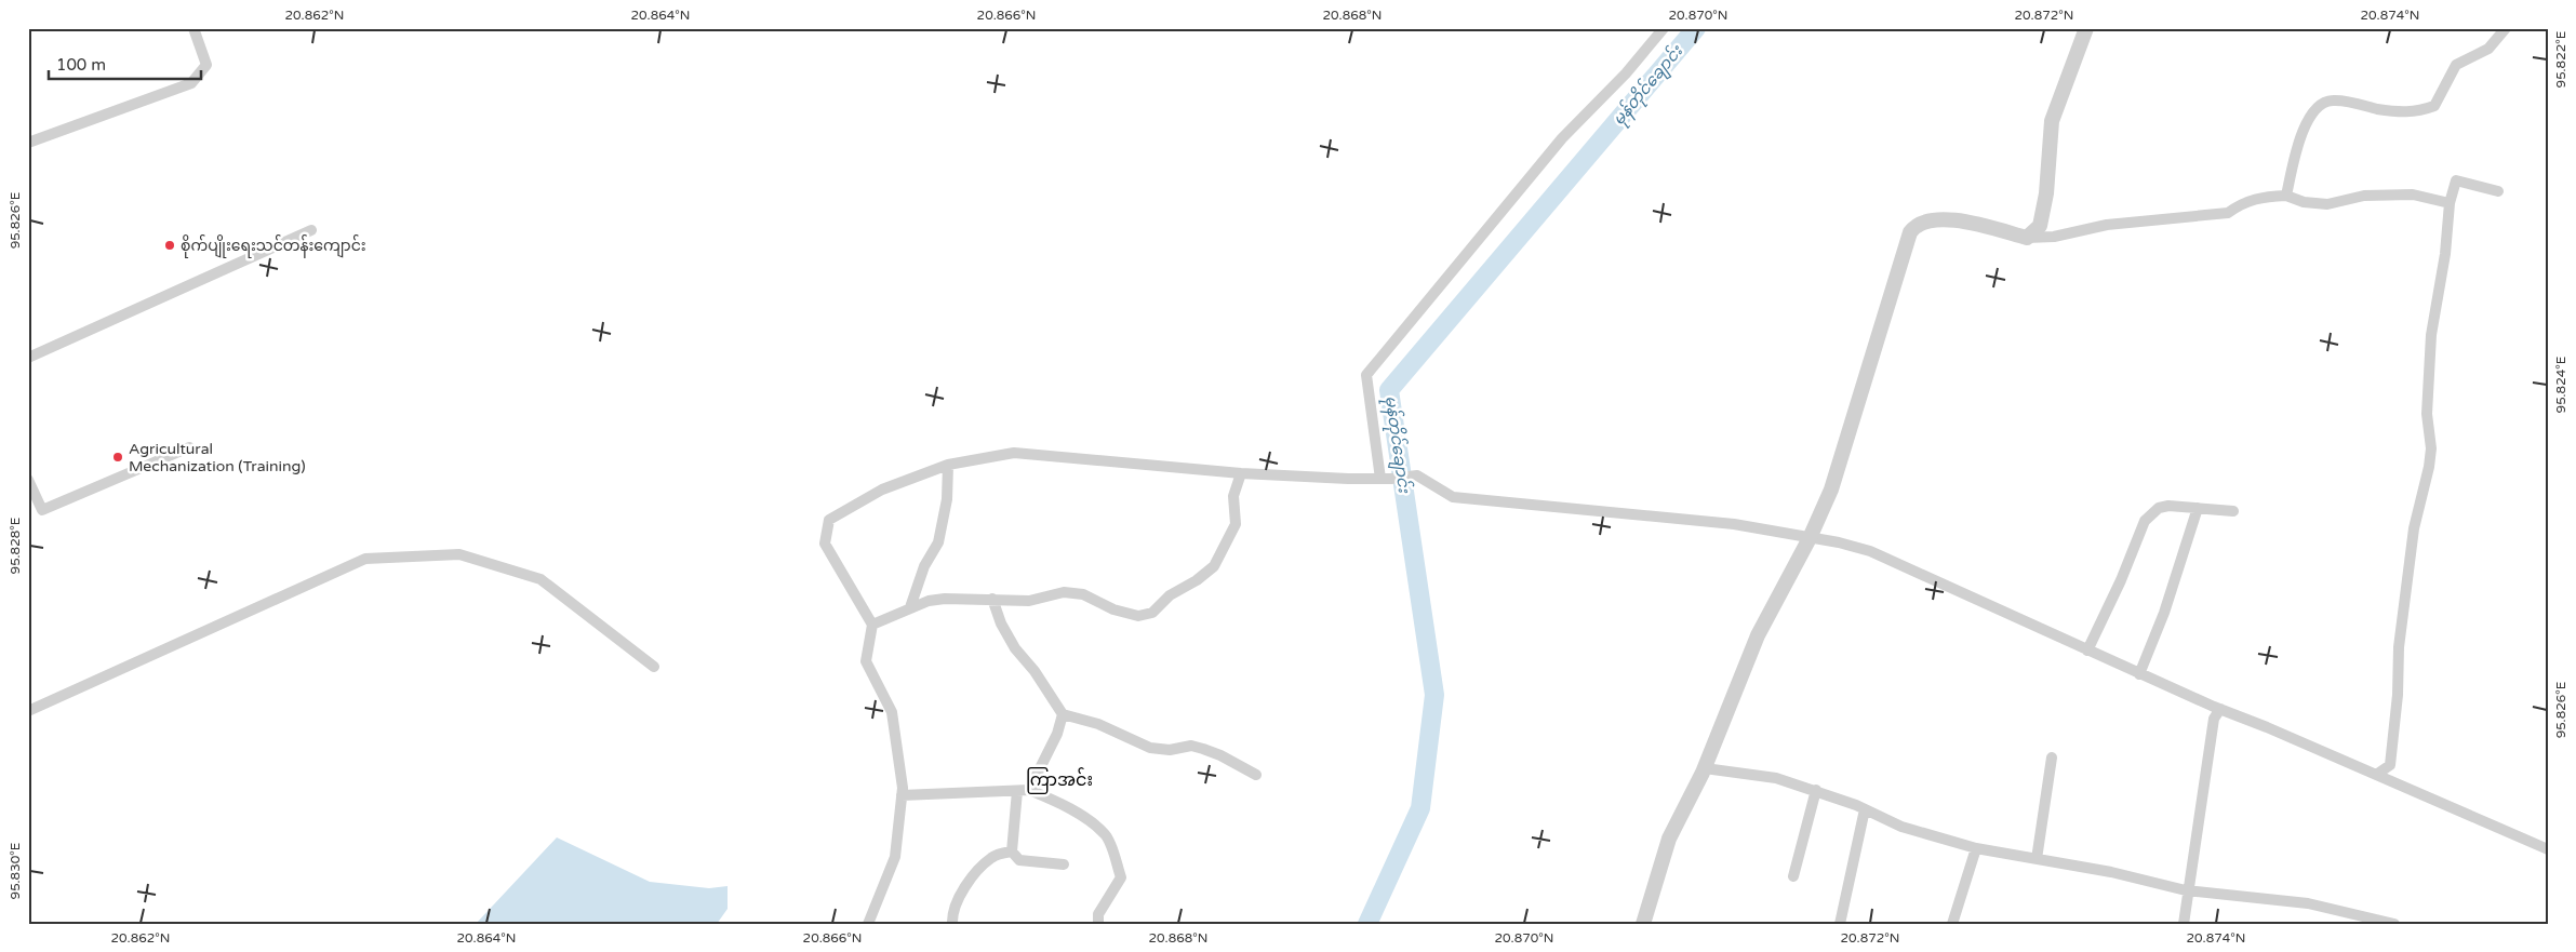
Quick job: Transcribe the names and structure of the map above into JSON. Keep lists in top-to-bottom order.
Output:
{
  "districts": ["ကြာအင်း"],
  "water": ["မုန်တိုင်ချောင်း"],
  "places": ["စိုက်ပျိုးရေးသင်တန်းကျောင်း", "Agricultural Mechanization (Training)"],
  "scale_bar": "100 m",
  "coordinates": [
    "20.862°N",
    "20.864°N",
    "20.866°N",
    "20.868°N",
    "20.870°N",
    "20.872°N",
    "20.874°N",
    "95.822°E",
    "95.826°E",
    "95.824°E",
    "95.828°E",
    "95.830°E"
  ]
}
